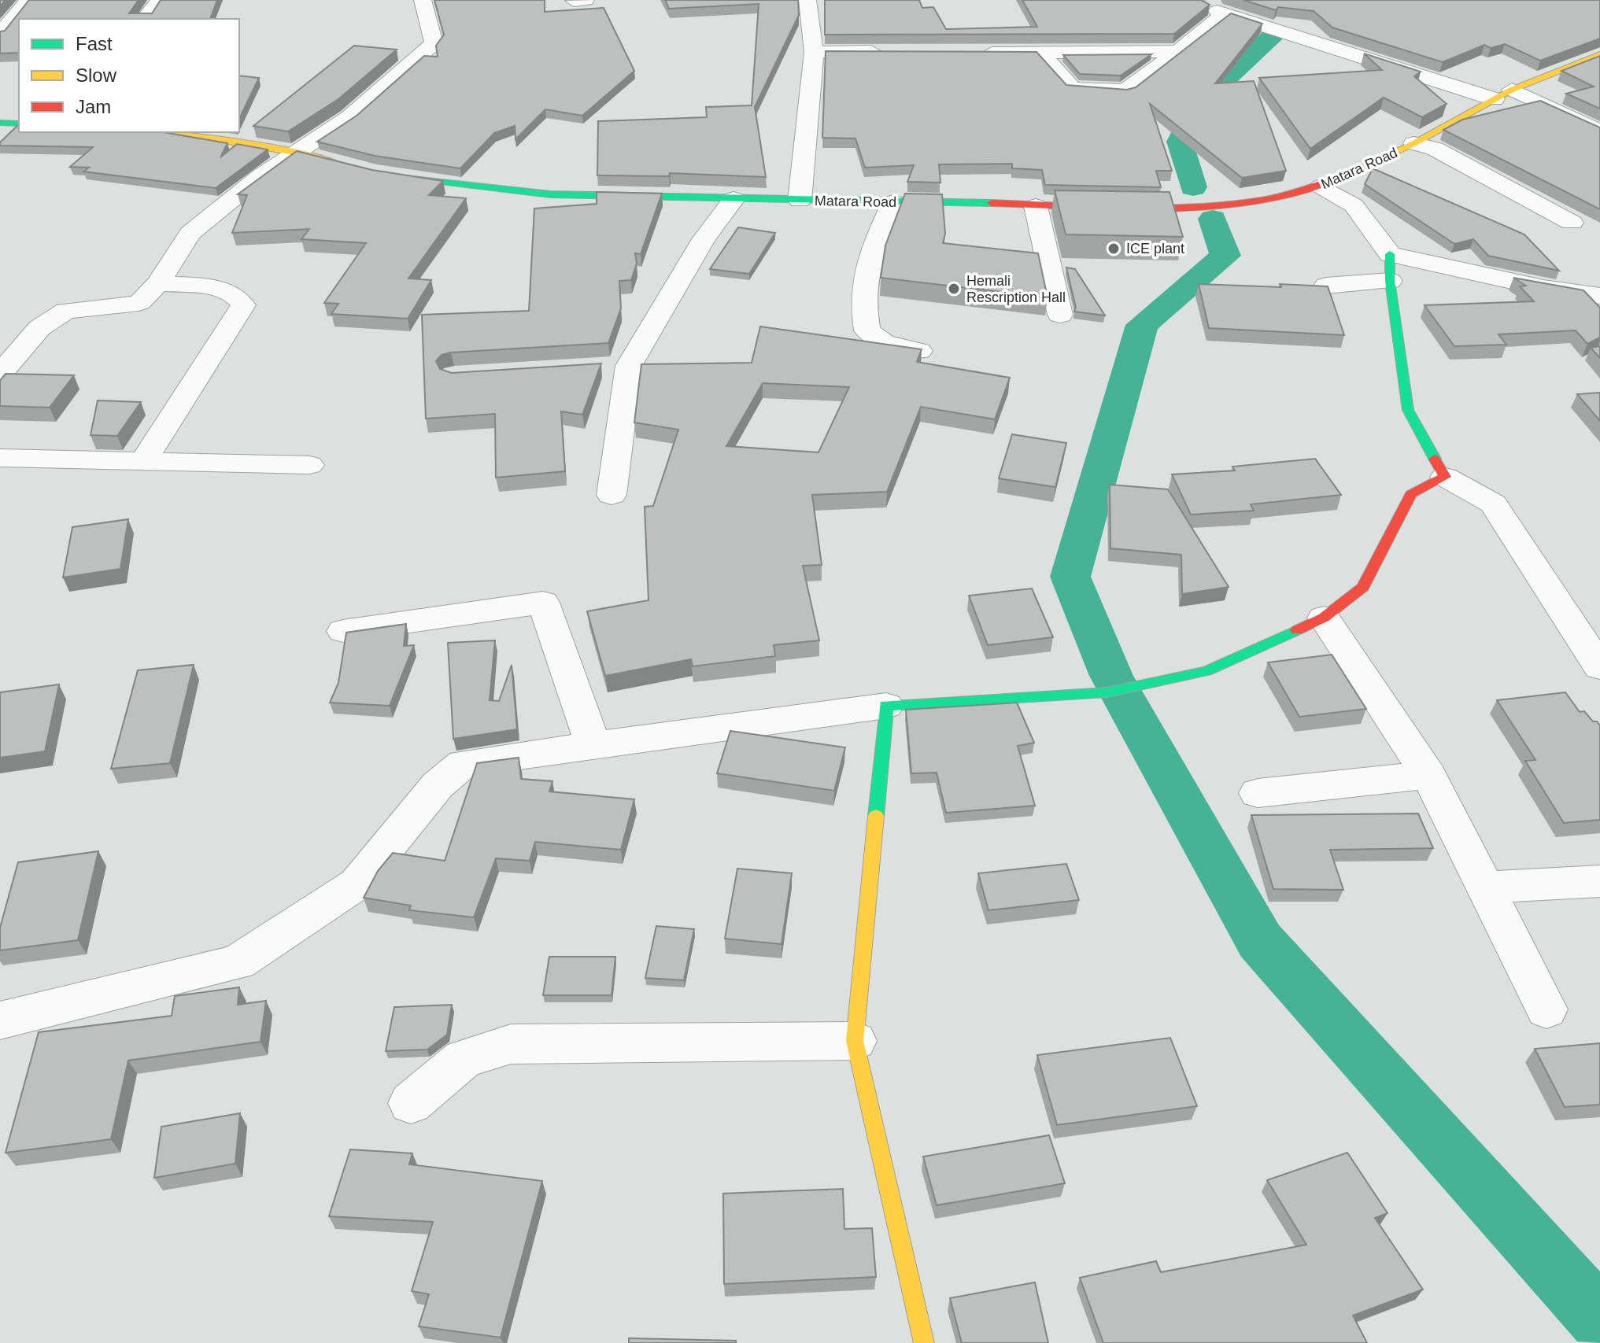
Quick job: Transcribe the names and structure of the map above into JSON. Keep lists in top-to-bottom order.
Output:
{
  "streets": {
    "main road": ["Matara Road"]
  },
  "places": ["ICE plant", "Hemali Rescription Hall"],
  "legend": ["Fast", "Slow", "Jam"]
}
